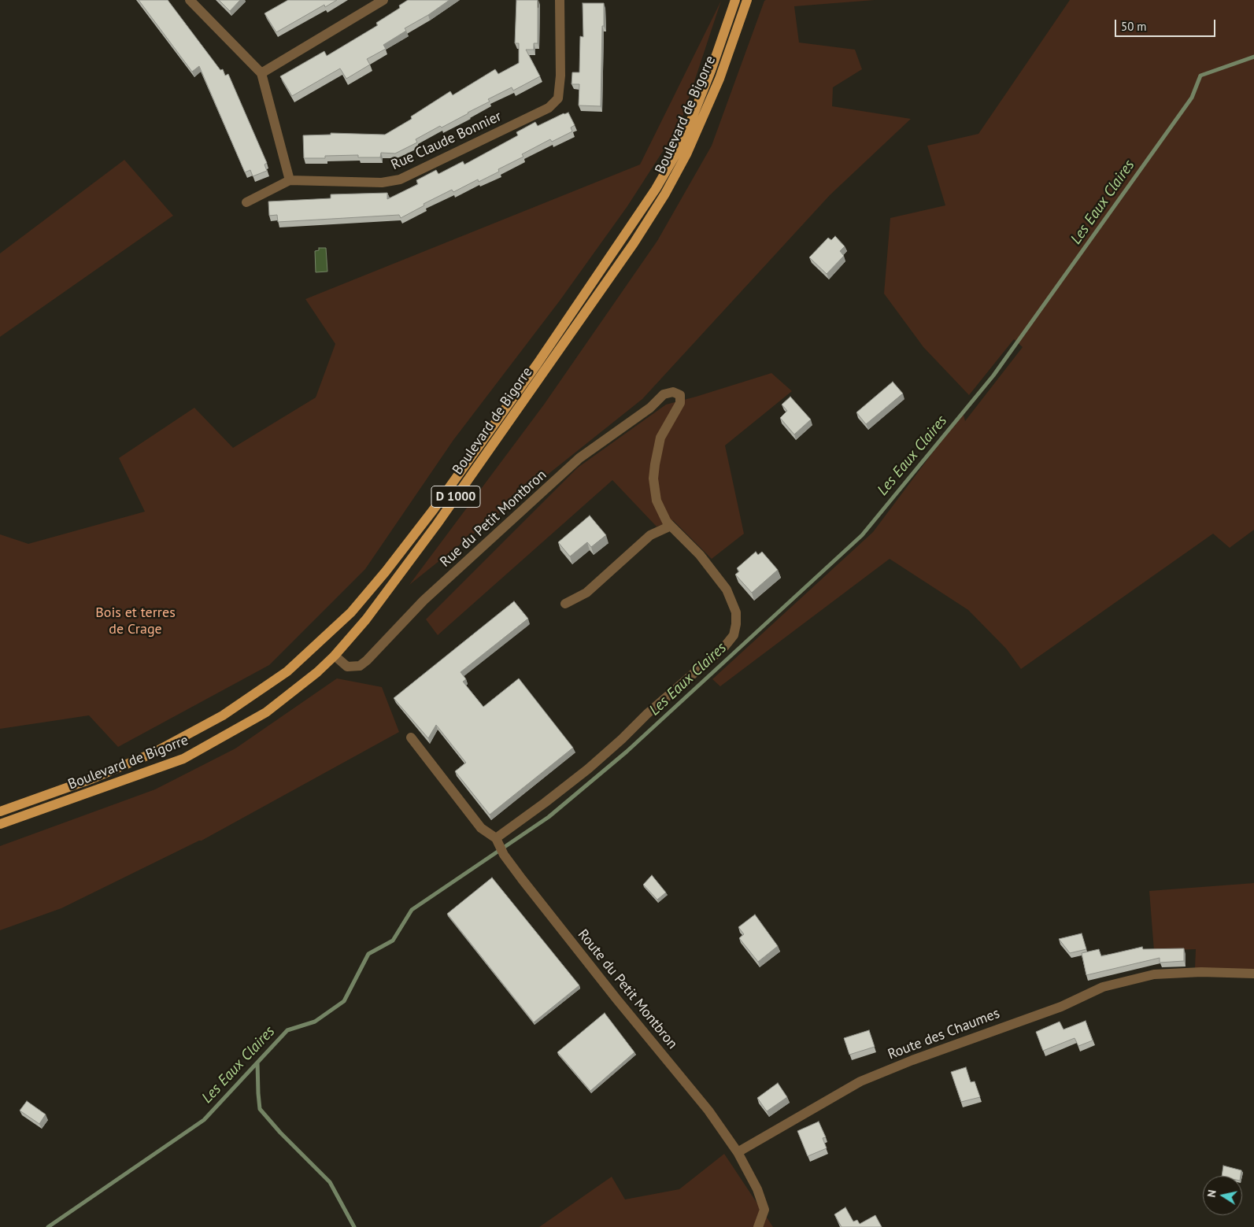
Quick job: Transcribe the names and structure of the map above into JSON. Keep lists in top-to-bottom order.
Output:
{
  "streets": {
    "main road": ["Boulevard de Bigorre", "D 1000"],
    "street": [
      "Rue Claude Bonnier",
      "Rue du Petit Montbron",
      "Route du Petit Montbron",
      "Route des Chaumes"
    ]
  },
  "crossings": [
    ["Boulevard de Bigorre", "Rue du Petit Montbron"],
    ["Route du Petit Montbron", "Route des Chaumes"]
  ],
  "water": ["Les Eaux Claires"],
  "parks": ["Bois et terres de Crage"],
  "scale_bar": "50 m",
  "north": "left"
}
